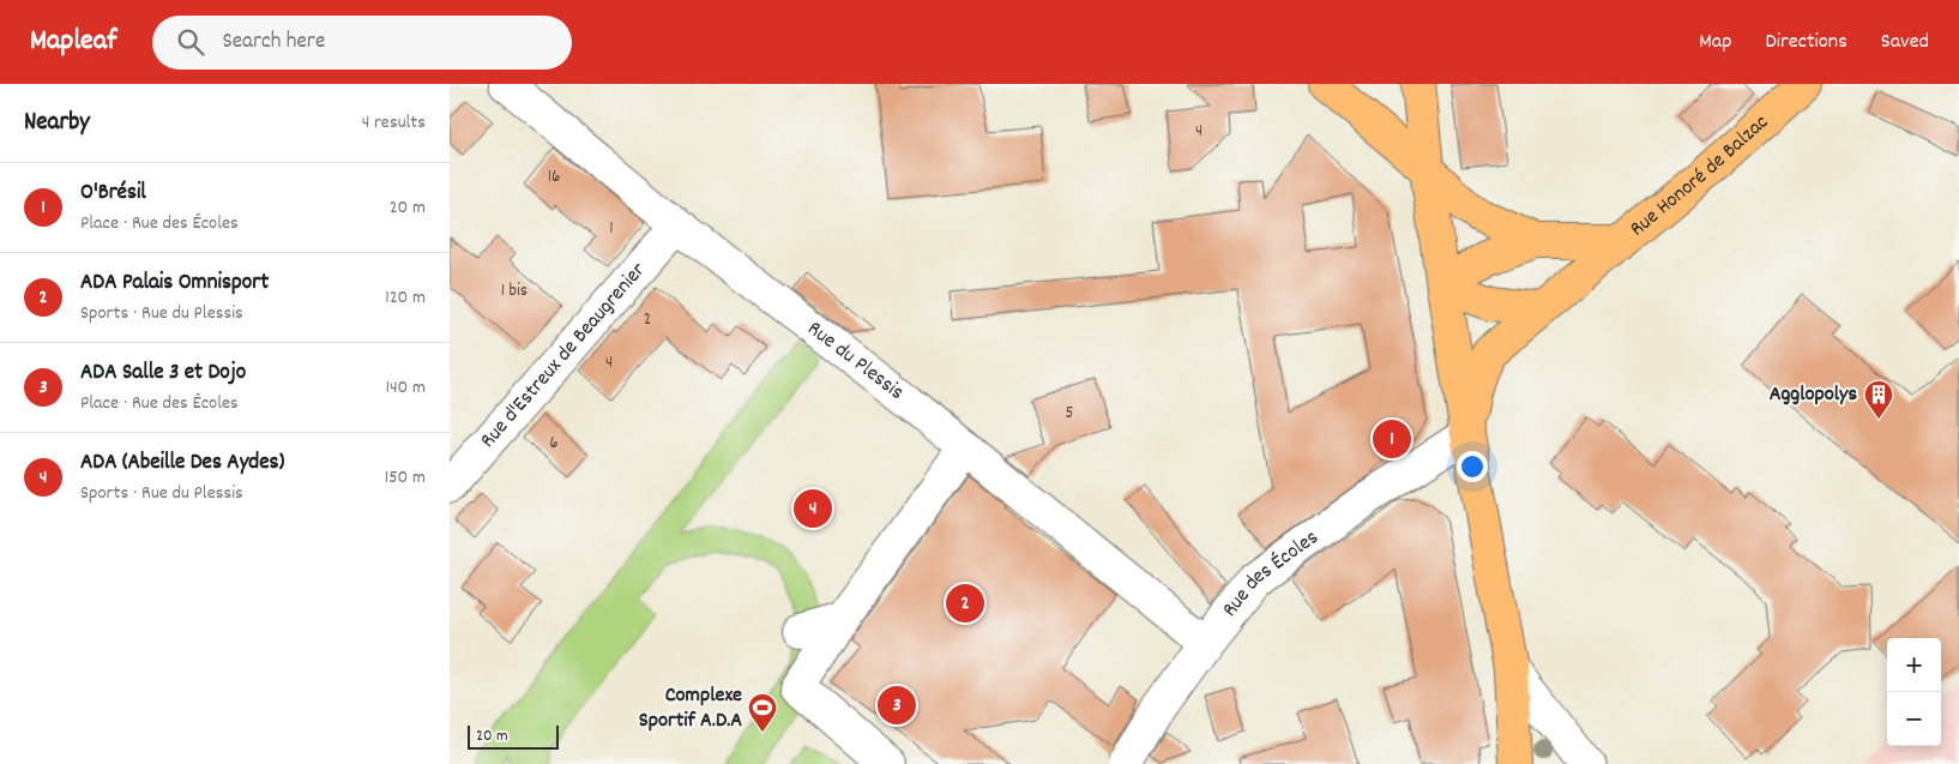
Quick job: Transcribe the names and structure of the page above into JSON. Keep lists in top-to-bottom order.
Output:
{
  "streets": {
    "main road": ["Rue Honoré de Balzac"],
    "street": ["Rue d'Estreux de Beaugrenier", "Rue du Plessis", "Rue des Écoles"]
  },
  "crossings": [
    ["Rue Honoré de Balzac", "Rue des Écoles"],
    ["Rue d'Estreux de Beaugrenier", "Rue du Plessis"],
    ["Rue du Plessis", "Rue des Écoles"]
  ],
  "places": {
    "building": ["Agglopolys"],
    "sports": ["Complexe Sportif A.D.A"]
  },
  "house_numbers": [
    "4",
    "16",
    "1",
    "1 bis",
    "2",
    "4",
    "5",
    "6"
  ],
  "scale_bar": "20 m",
  "page": {
    "header": "Mapleaf",
    "search": "Search here",
    "nav": ["Map", "Directions", "Saved"],
    "heading": ["Nearby", "4 results"],
    "list": [
      {
        "mark": "1",
        "name": "O'Brésil",
        "note": "Place · Rue des Écoles",
        "value": "20 m"
      },
      {
        "mark": "2",
        "name": "ADA Palais Omnisport",
        "note": "Sports · Rue du Plessis",
        "value": "120 m"
      },
      {
        "mark": "3",
        "name": "ADA Salle 3 et Dojo",
        "note": "Place · Rue des Écoles",
        "value": "140 m"
      },
      {
        "mark": "4",
        "name": "ADA (Abeille Des Aydes)",
        "note": "Sports · Rue du Plessis",
        "value": "150 m"
      }
    ],
    "pins": [
      "1",
      "4",
      "2",
      "3"
    ],
    "map_buttons": ["+", "−"],
    "scale": "20 m"
  }
}
